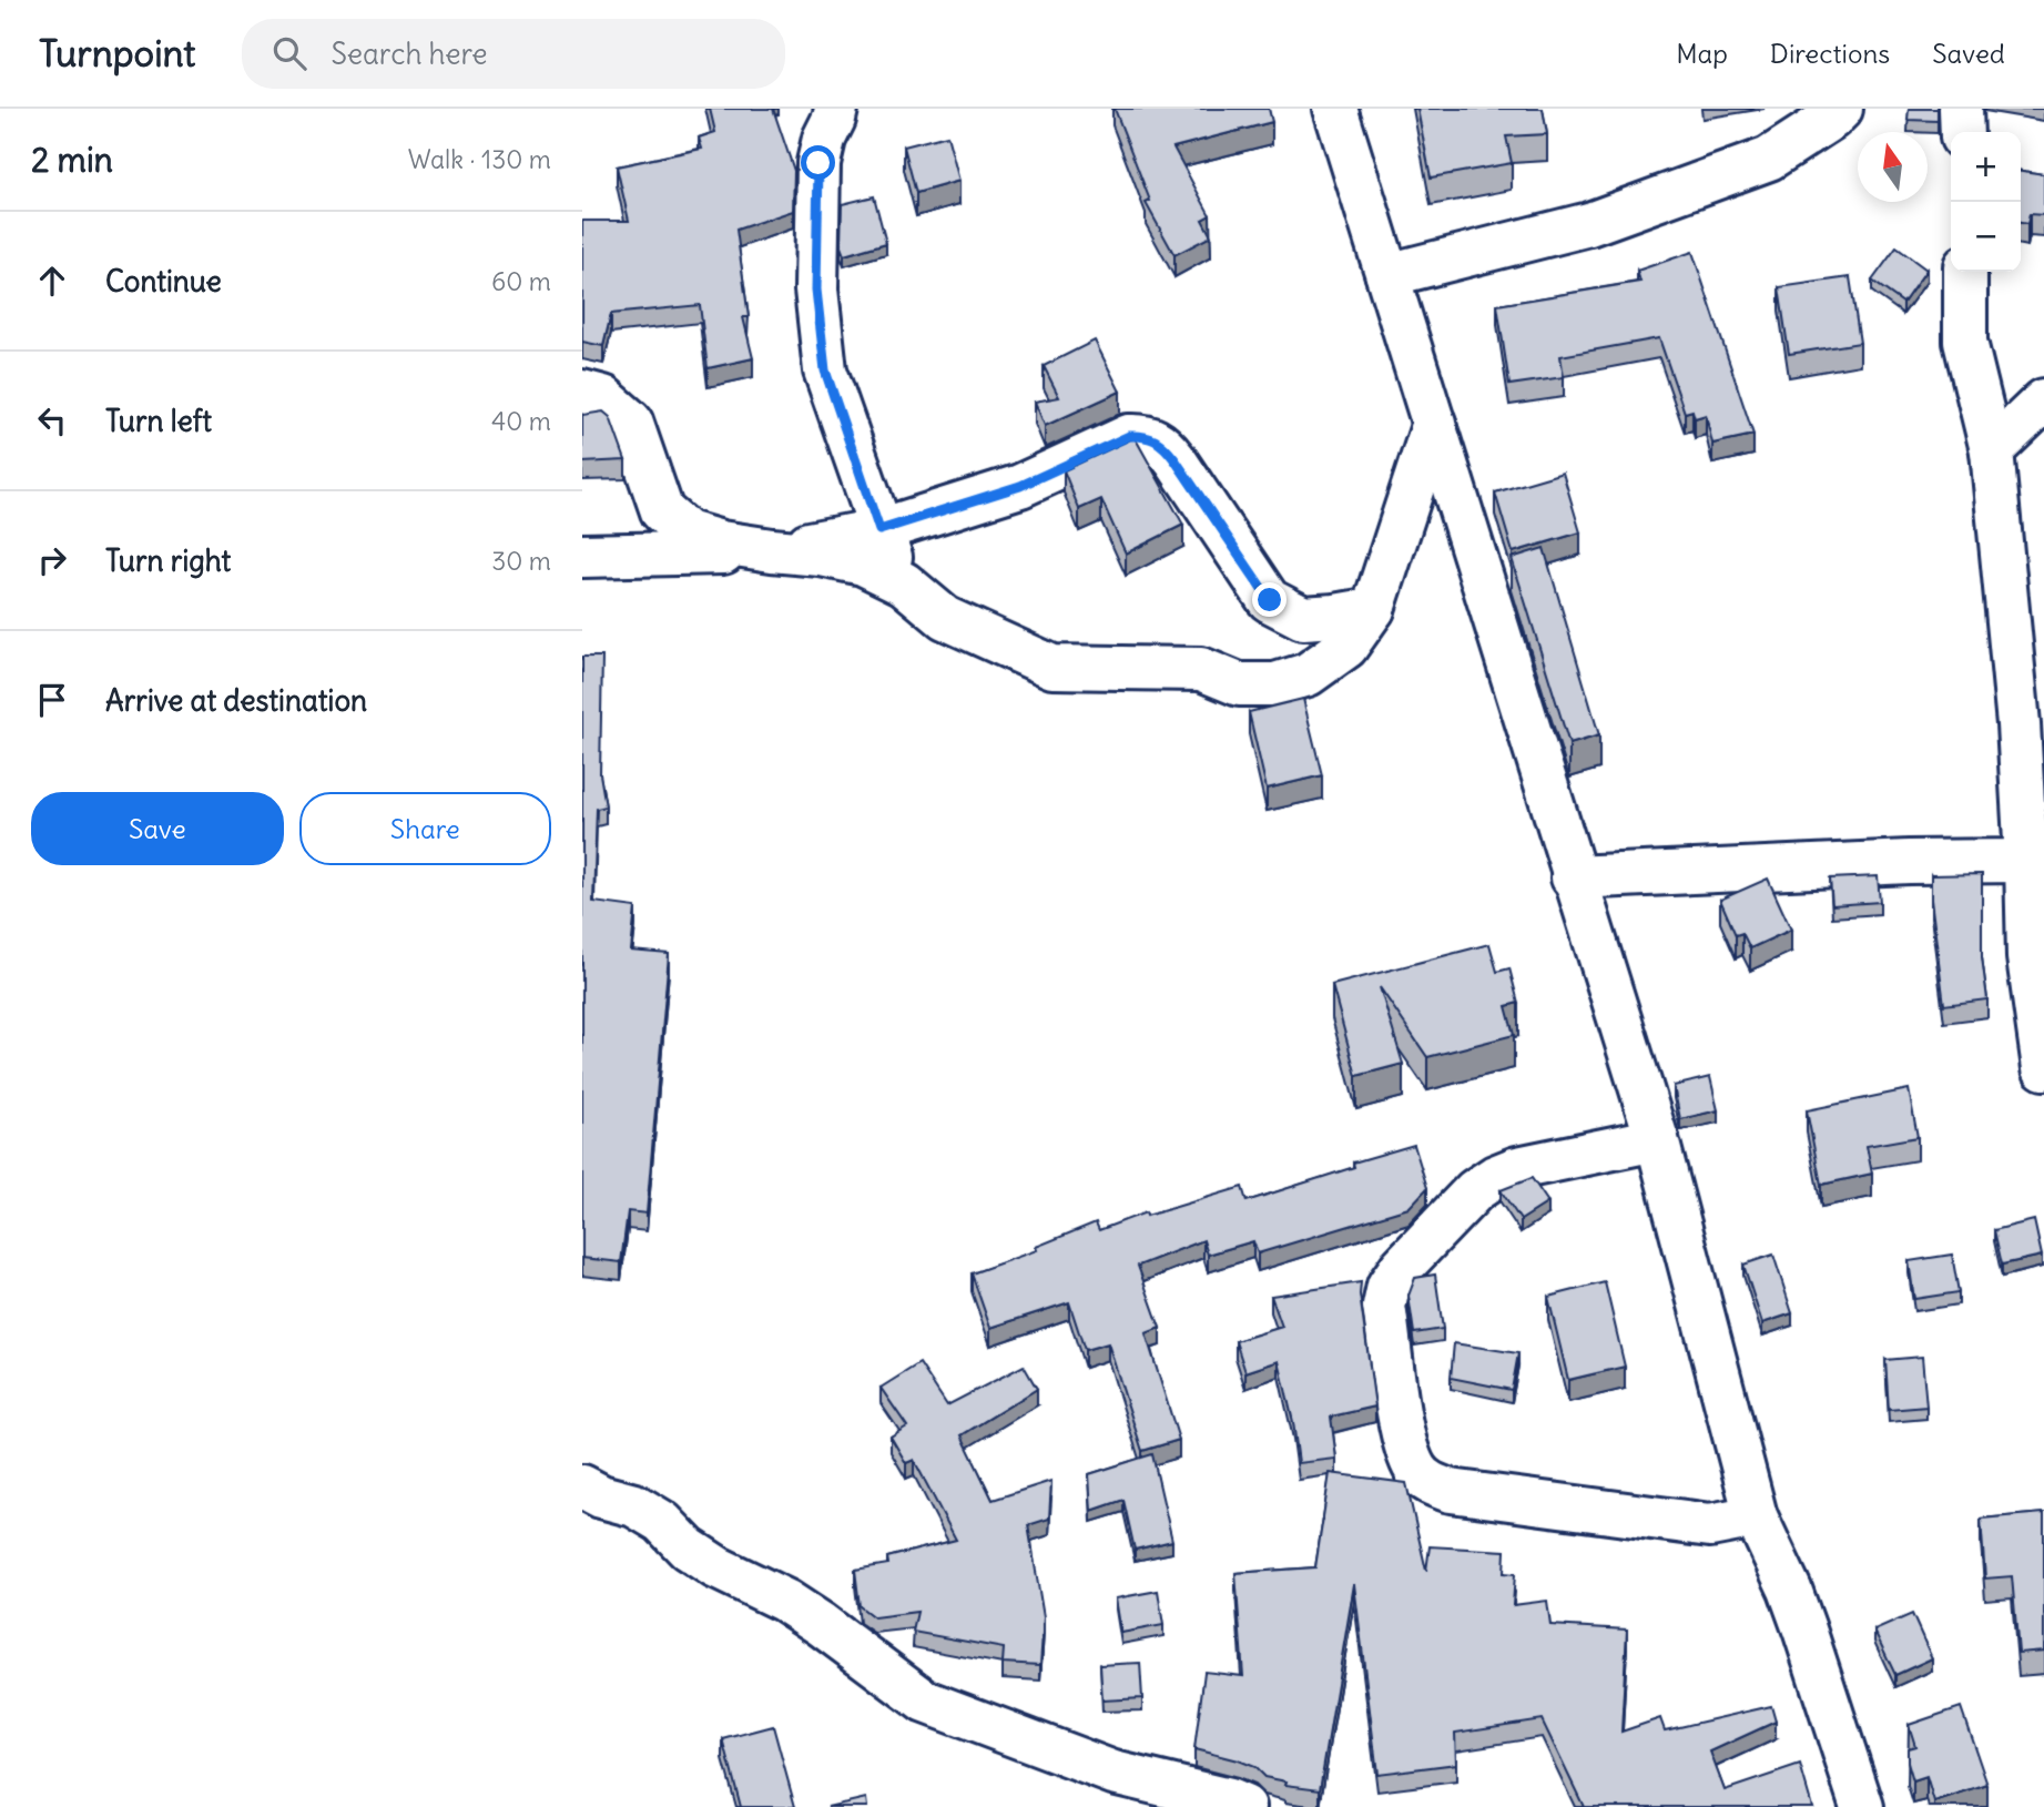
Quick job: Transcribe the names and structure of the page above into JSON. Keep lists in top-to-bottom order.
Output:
{
  "north": "top",
  "page": {
    "header": "Turnpoint",
    "search": "Search here",
    "nav": ["Map", "Directions", "Saved"],
    "heading": ["2 min", "Walk · 130 m"],
    "map_buttons": ["+", "−"],
    "list": [
      ["Continue", "60 m"],
      ["Turn left", "40 m"],
      ["Turn right", "30 m"],
      "Arrive at destination"
    ],
    "buttons": ["Save", "Share"]
  }
}
